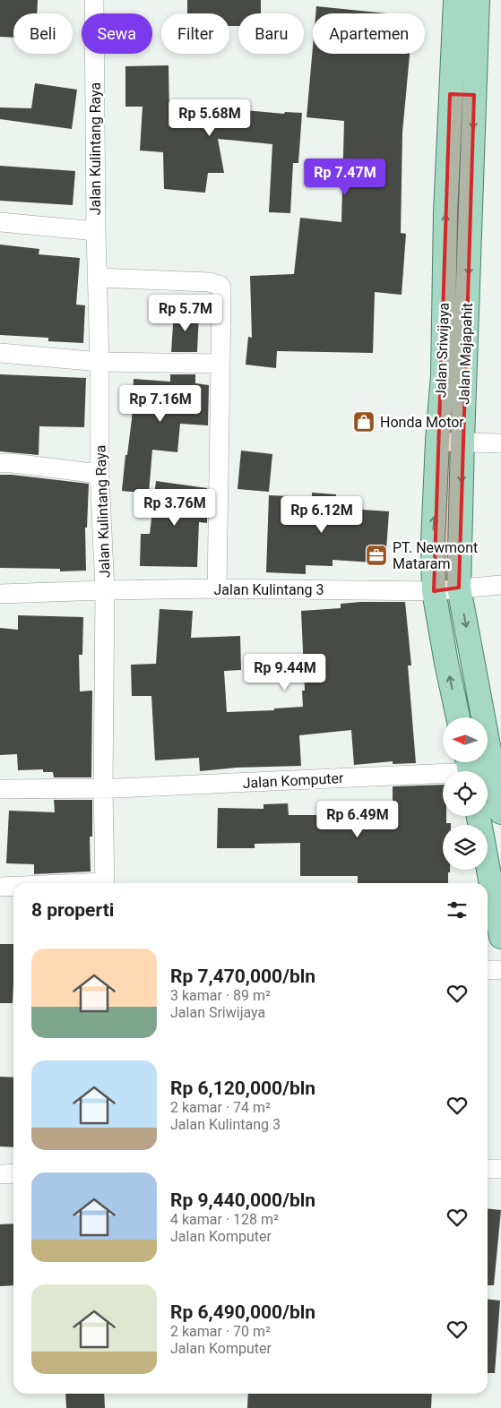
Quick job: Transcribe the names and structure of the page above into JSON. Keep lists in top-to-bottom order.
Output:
{
  "streets": {
    "main road": ["Jalan Sriwijaya", "Jalan Majapahit"],
    "street": ["Jalan Kulintang Raya", "Jalan Kulintang 3", "Jalan Komputer"]
  },
  "crossings": [
    ["Jalan Kulintang Raya", "Jalan Kulintang 3"],
    ["Jalan Kulintang Raya", "Jalan Komputer"],
    ["Jalan Sriwijaya", "Jalan Kulintang 3"],
    ["Jalan Majapahit", "Jalan Kulintang 3"]
  ],
  "one_way": ["Jalan Sriwijaya", "Jalan Majapahit"],
  "places": {
    "shop": ["Honda Motor"],
    "office": ["PT. Newmont Mataram"]
  },
  "north": "left",
  "page": {
    "chip": [
      "Beli",
      "Sewa",
      "Filter",
      "Baru",
      "Apartemen"
    ],
    "price": [
      "Rp 5.68M",
      "Rp 7.47M",
      "Rp 5.7M",
      "Rp 7.16M",
      "Rp 3.76M",
      "Rp 6.12M",
      "Rp 9.44M",
      "Rp 6.49M"
    ],
    "heading": "8 properti",
    "list": [
      {
        "name": "Rp 7,470,000/bln",
        "note": "3 kamar · 89 m² · Jalan Sriwijaya"
      },
      {
        "name": "Rp 6,120,000/bln",
        "note": "2 kamar · 74 m² · Jalan Kulintang 3"
      },
      {
        "name": "Rp 9,440,000/bln",
        "note": "4 kamar · 128 m² · Jalan Komputer"
      },
      {
        "name": "Rp 6,490,000/bln",
        "note": "2 kamar · 70 m² · Jalan Komputer"
      }
    ]
  }
}
